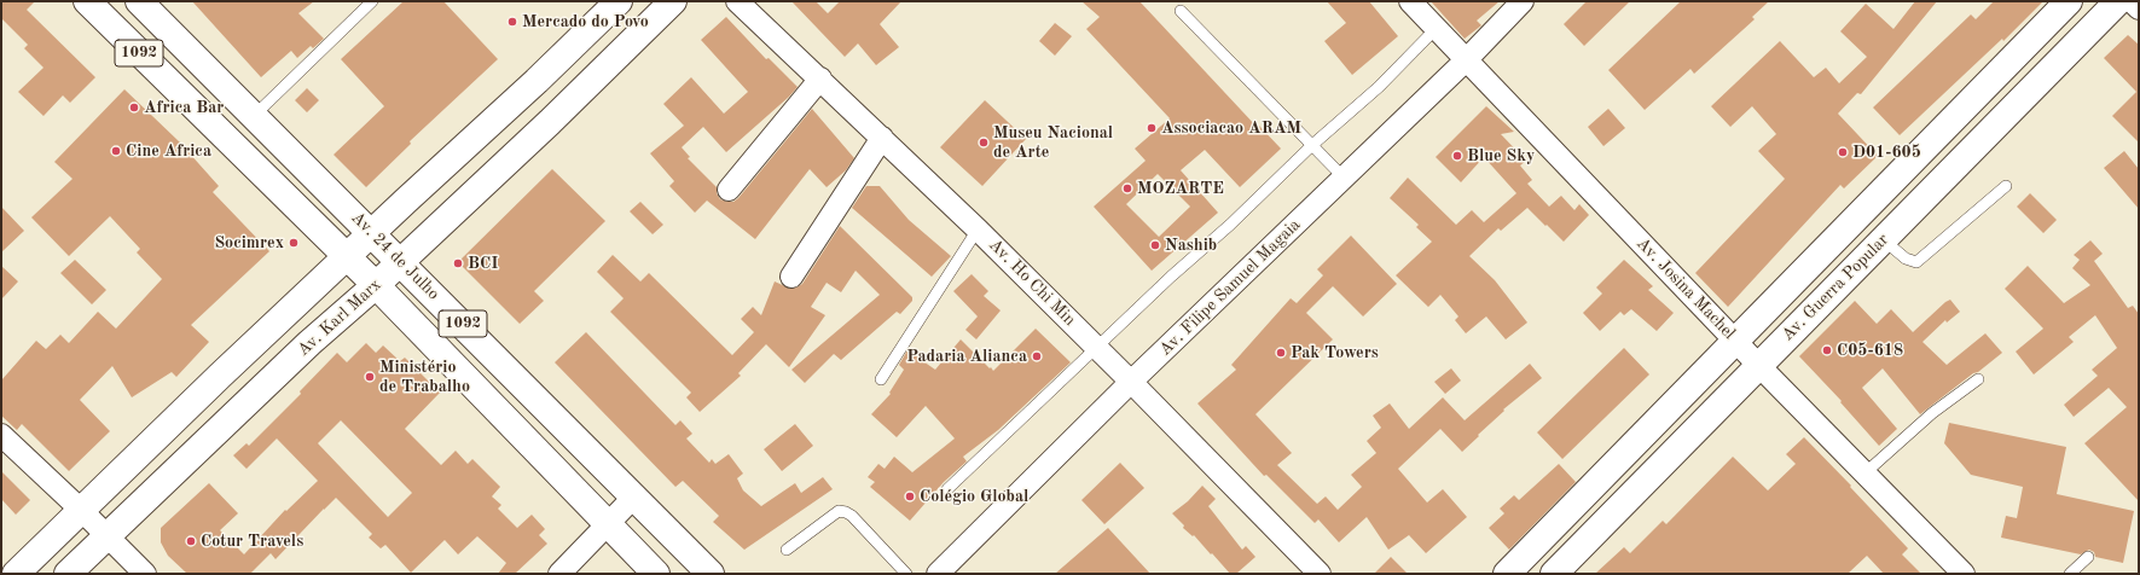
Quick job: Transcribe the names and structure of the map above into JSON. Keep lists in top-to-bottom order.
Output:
{
  "streets": {
    "main road": [
      "1092",
      "Av. 24 de Julho",
      "Av. Guerra Popular",
      "Av. Karl Marx"
    ],
    "street": ["Av. Ho Chi Min", "Av. Filipe Samuel Magaia", "Av. Josina Machel"]
  },
  "crossings": [
    ["Av. 24 de Julho", "Av. Karl Marx"],
    ["Av. Ho Chi Min", "Av. Filipe Samuel Magaia"],
    ["Av. Filipe Samuel Magaia", "Av. Josina Machel"],
    ["Av. Guerra Popular", "Av. Josina Machel"]
  ],
  "places": [
    "Mercado do Povo",
    "Africa Bar",
    "Associacao ARAM",
    "Museu Nacional de Arte",
    "Cine Africa",
    "D01-605",
    "Blue Sky",
    "MOZARTE",
    "Socimrex",
    "Nashib",
    "BCI",
    "C05-618",
    "Pak Towers",
    "Padaria Alianca",
    "Ministério de Trabalho",
    "Colégio Global",
    "Cotur Travels"
  ]
}
